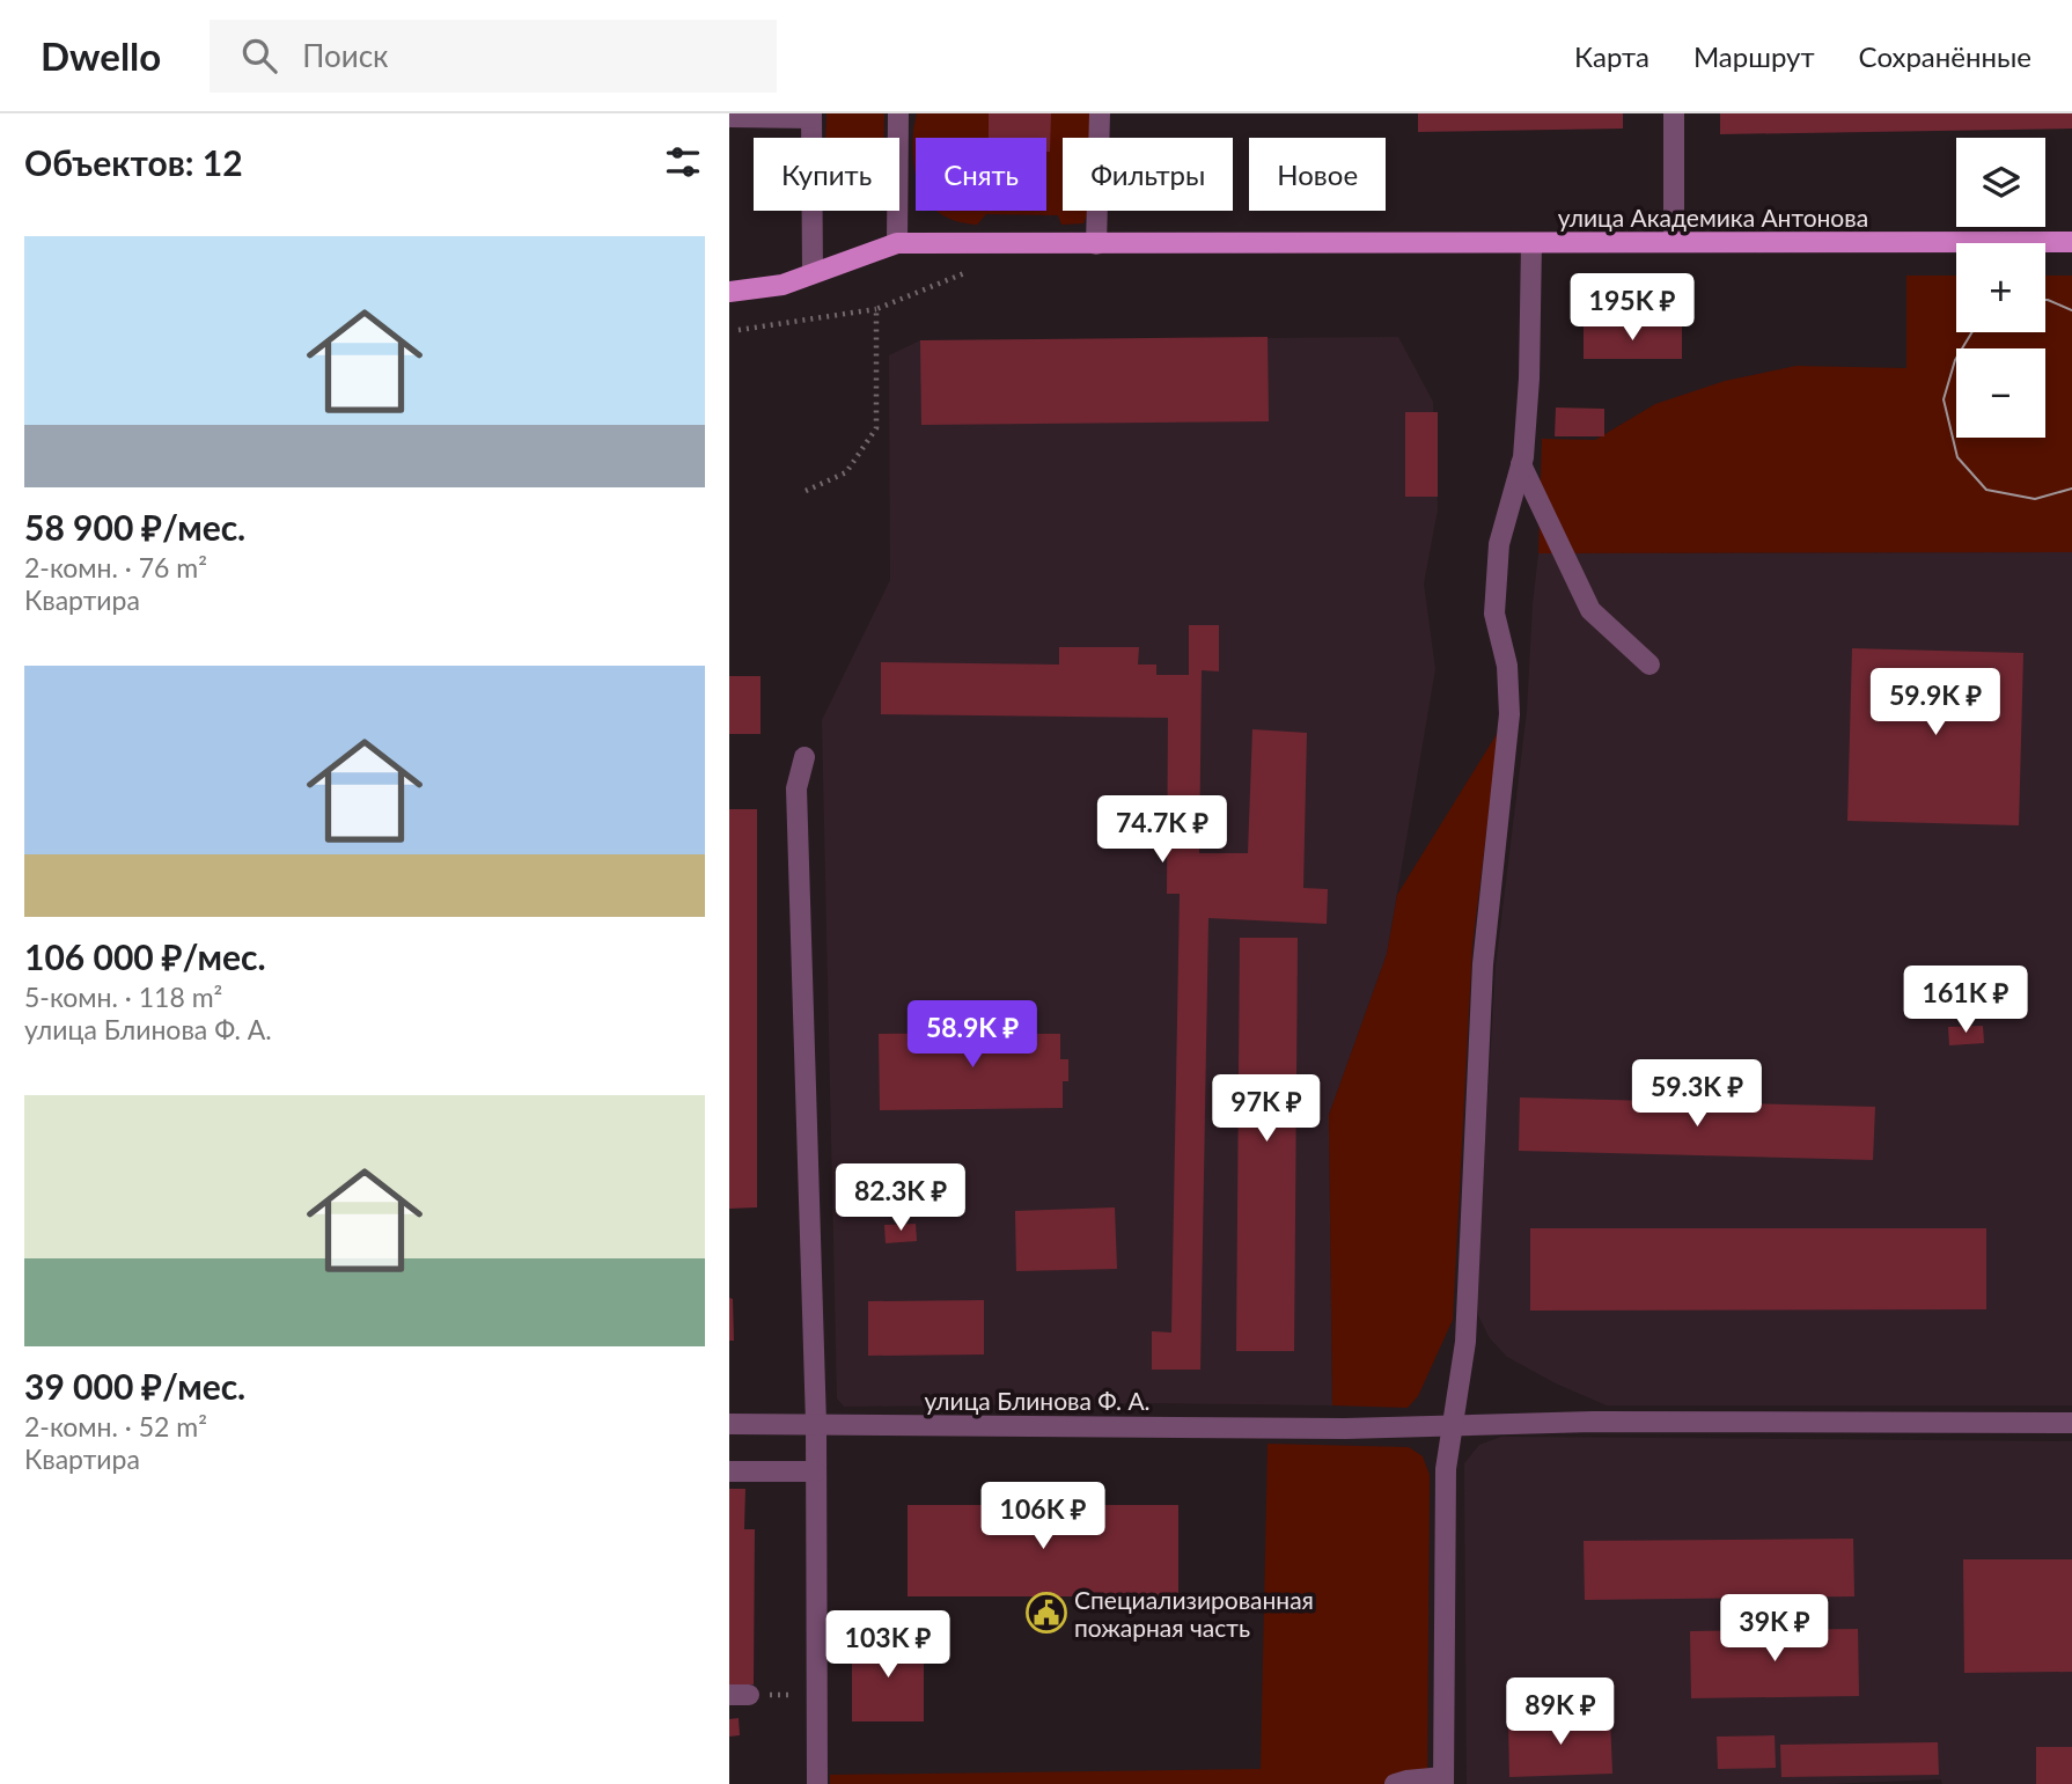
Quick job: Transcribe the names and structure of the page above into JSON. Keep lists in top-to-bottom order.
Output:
{
  "streets": {
    "main road": ["улица Академика Антонова"],
    "street": ["улица Блинова Ф. А."]
  },
  "places": {
    "public building": ["Специализированная пожарная часть"]
  },
  "page": {
    "header": "Dwello",
    "search": "Поиск",
    "nav": ["Карта", "Маршрут", "Сохранённые"],
    "heading": "Объектов: 12",
    "map_buttons": ["+", "−"],
    "chip": [
      "Купить",
      "Снять",
      "Фильтры",
      "Новое"
    ],
    "list": [
      {
        "name": "58 900 ₽/мес.",
        "note": "2-комн. · 76 m² · Квартира"
      },
      {
        "name": "106 000 ₽/мес.",
        "note": "5-комн. · 118 m² · улица Блинова Ф. А."
      },
      {
        "name": "39 000 ₽/мес.",
        "note": "2-комн. · 52 m² · Квартира"
      }
    ],
    "price": [
      "195K ₽",
      "59.9K ₽",
      "74.7K ₽",
      "161K ₽",
      "58.9K ₽",
      "59.3K ₽",
      "97K ₽",
      "82.3K ₽",
      "106K ₽",
      "39K ₽",
      "103K ₽",
      "89K ₽"
    ]
  }
}
